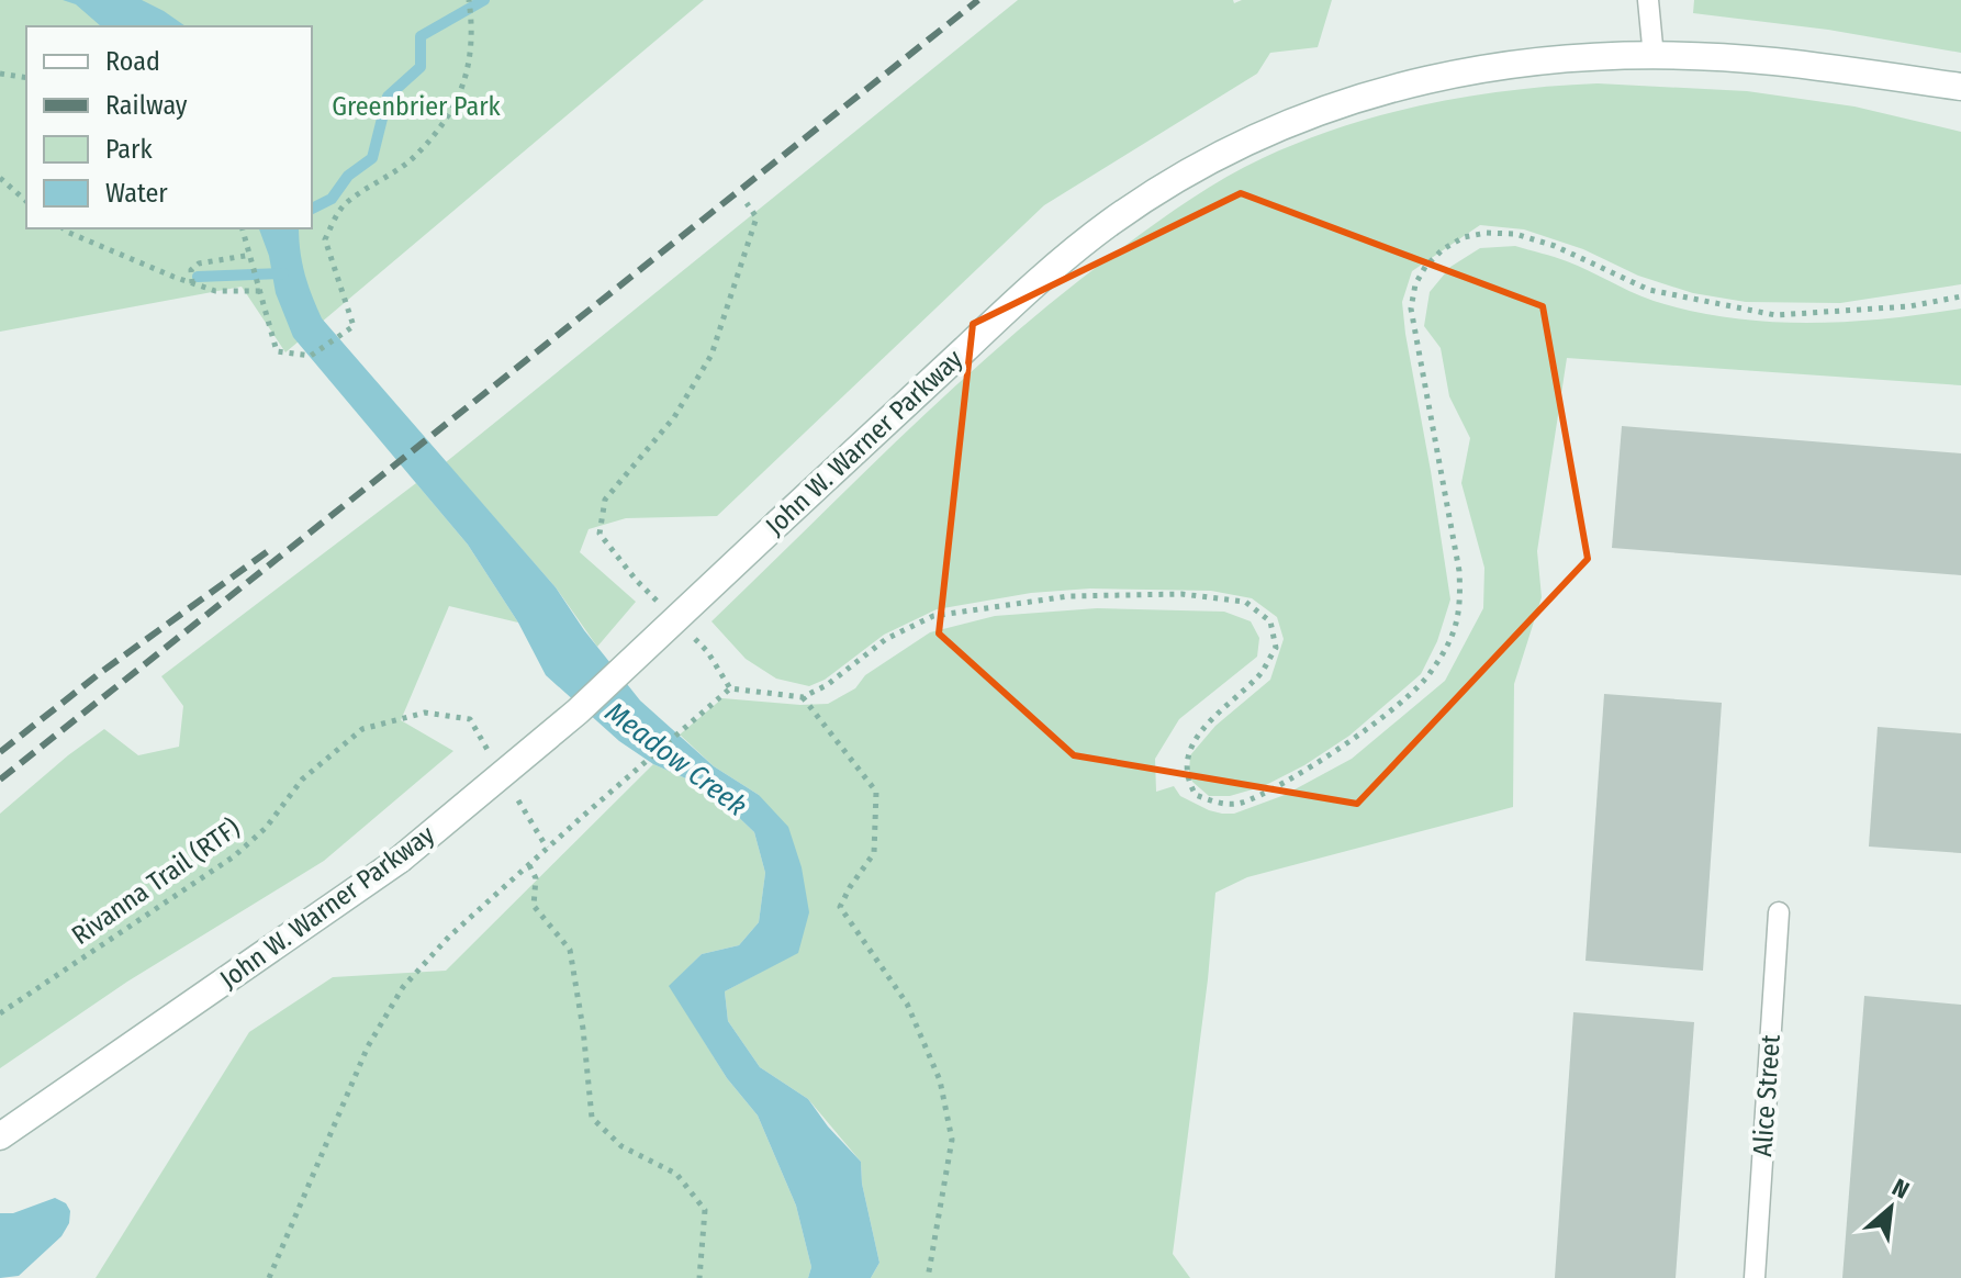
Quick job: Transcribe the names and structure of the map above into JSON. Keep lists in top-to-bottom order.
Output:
{
  "streets": {
    "main road": ["John W. Warner Parkway"],
    "lane": ["Alice Street"],
    "path": ["Rivanna Trail (RTF)"]
  },
  "water": ["Meadow Creek"],
  "parks": ["Greenbrier Park"],
  "legend": [
    "Road",
    "Railway",
    "Park",
    "Water"
  ],
  "north": "top right"
}
